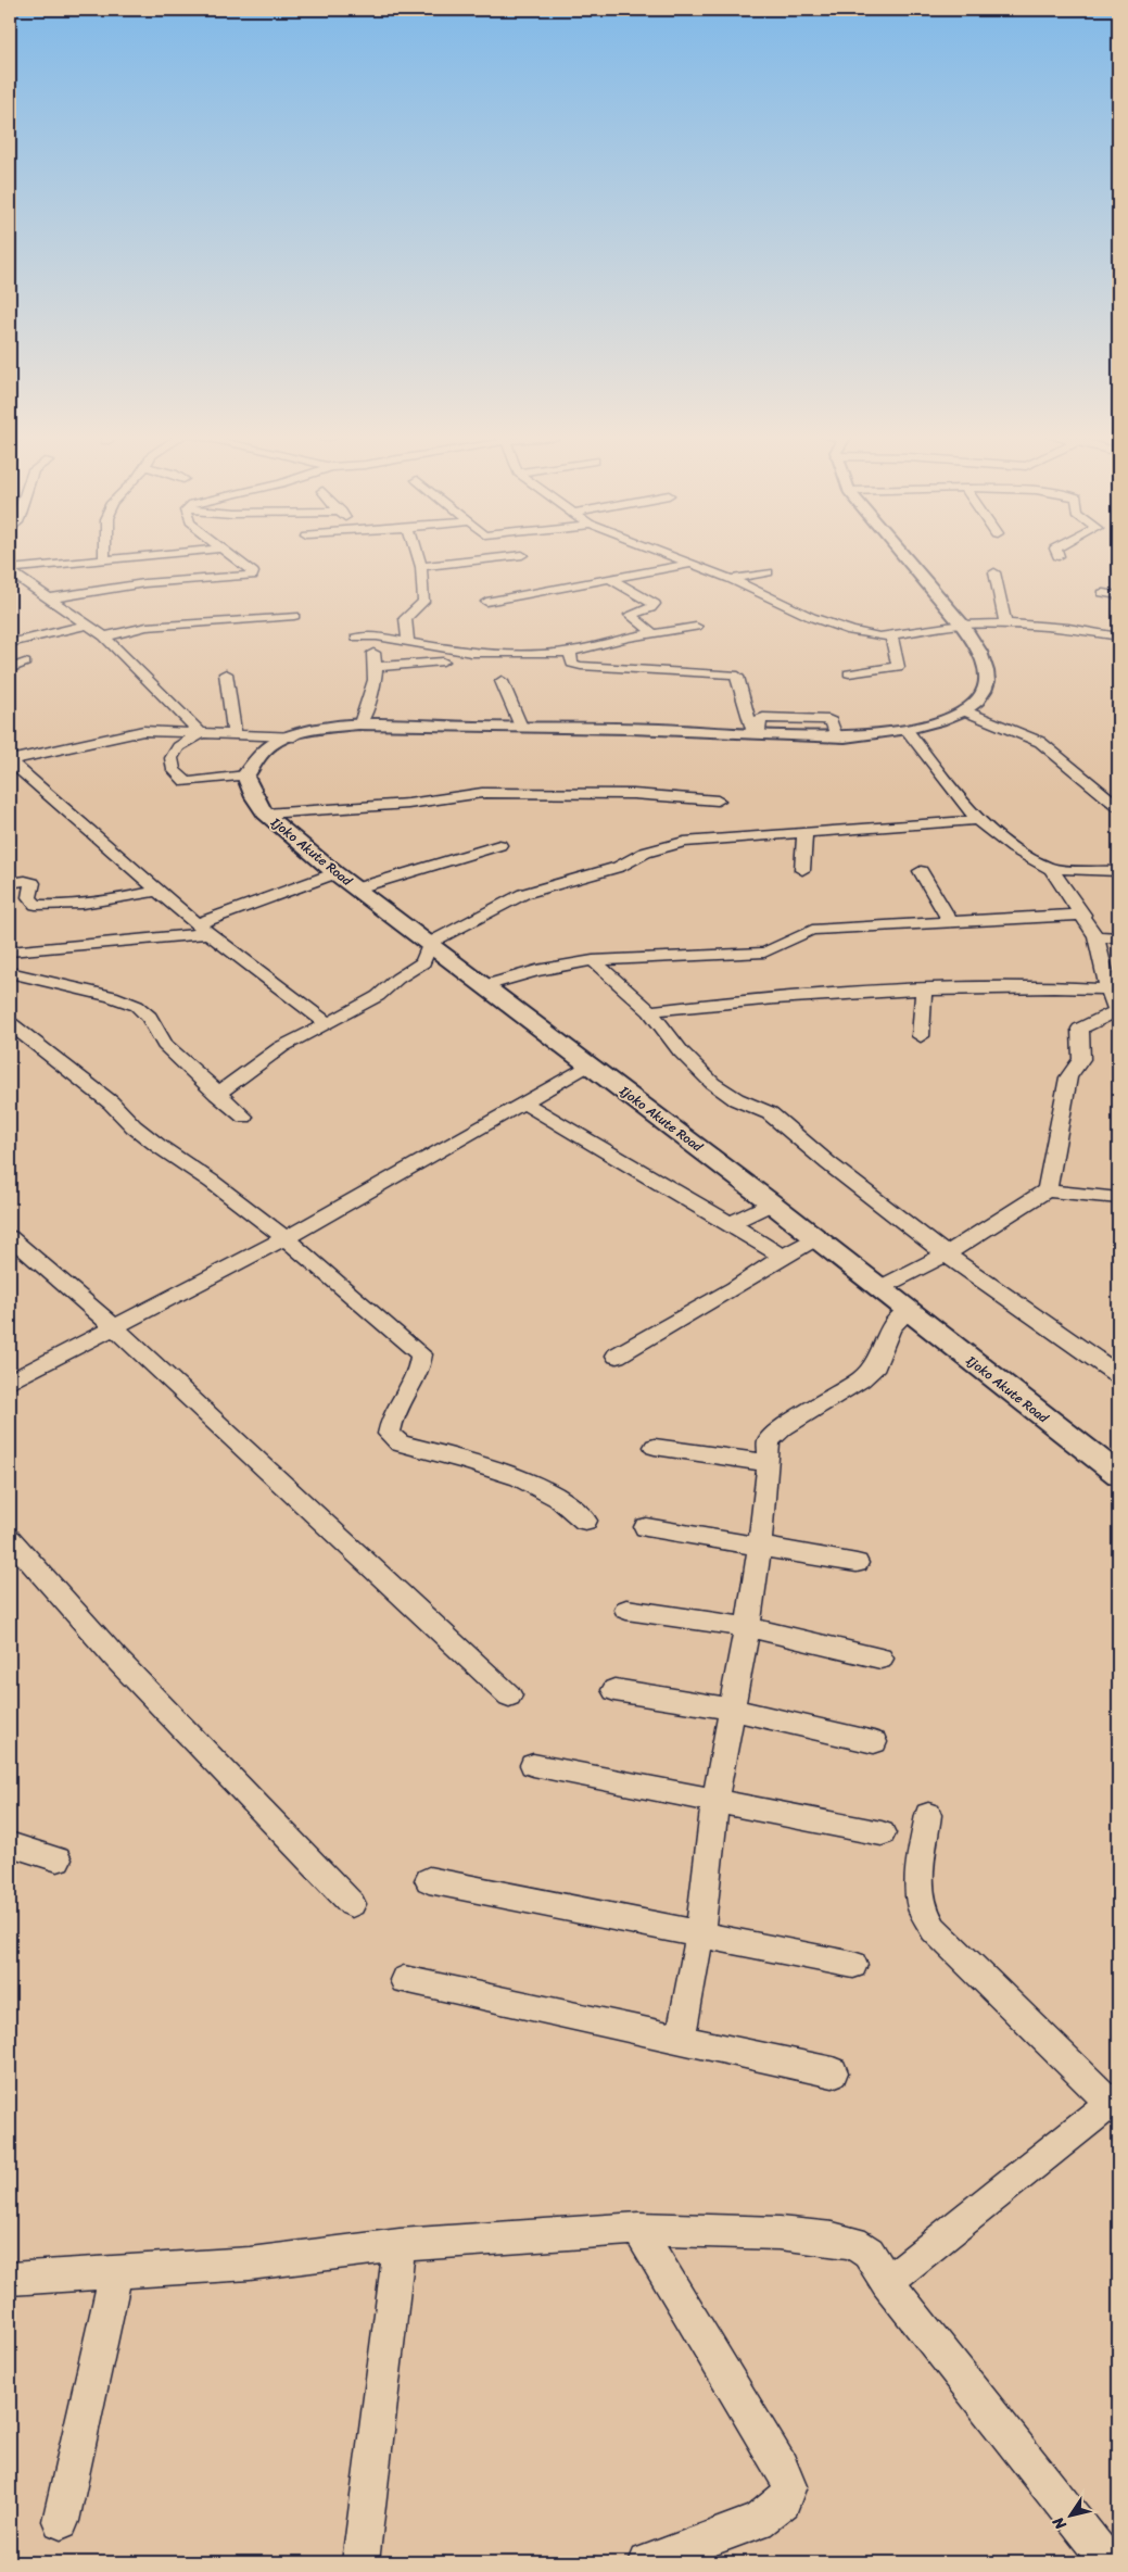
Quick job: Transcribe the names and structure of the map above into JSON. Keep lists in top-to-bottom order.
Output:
{
  "streets": {
    "main road": ["Ijoko Akute Road"]
  },
  "north": "bottom left"
}
